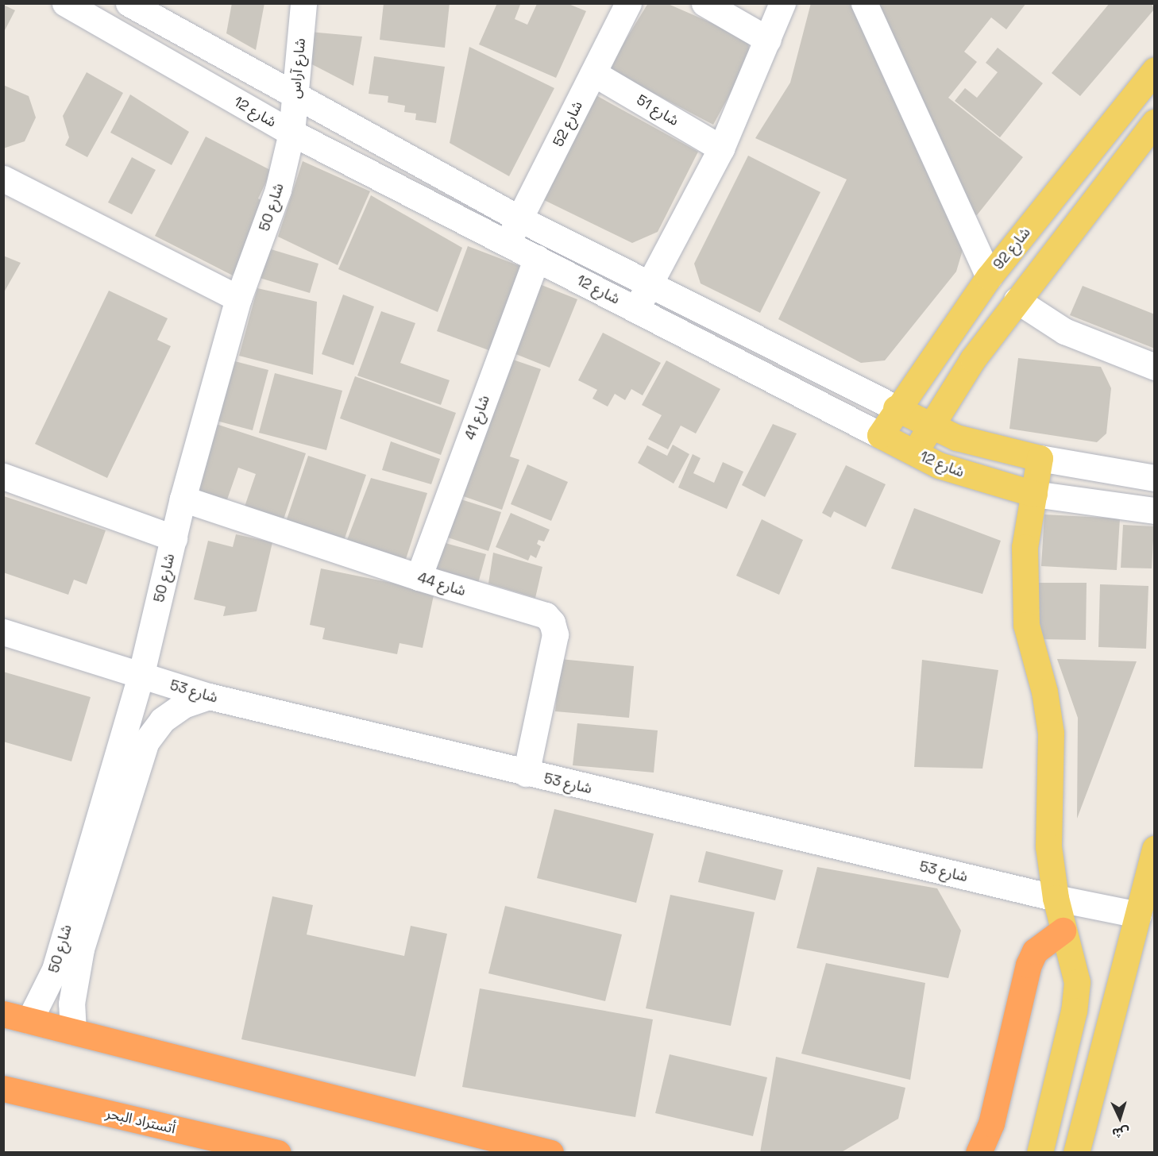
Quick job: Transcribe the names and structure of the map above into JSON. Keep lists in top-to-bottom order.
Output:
{
  "streets": {
    "highway": ["أتستراد البحر"],
    "main road": ["شارع 12", "شارع 92"],
    "street": [
      "شارع آراس",
      "شارع 51",
      "شارع 52",
      "شارع 50",
      "شارع 41",
      "شارع 44",
      "شارع 53"
    ]
  },
  "crossings": [
    ["شارع آراس", "شارع 12"],
    ["شارع آراس", "شارع 50"],
    ["شارع 51", "شارع 52"],
    ["شارع 12", "شارع 52"],
    ["شارع 12", "شارع 50"],
    ["شارع 12", "شارع 92"],
    ["شارع 12", "شارع 41"],
    ["شارع 50", "شارع 44"],
    ["شارع 50", "شارع 53"],
    ["شارع 41", "شارع 44"],
    ["شارع 44", "شارع 53"]
  ],
  "north": "bottom"
}
